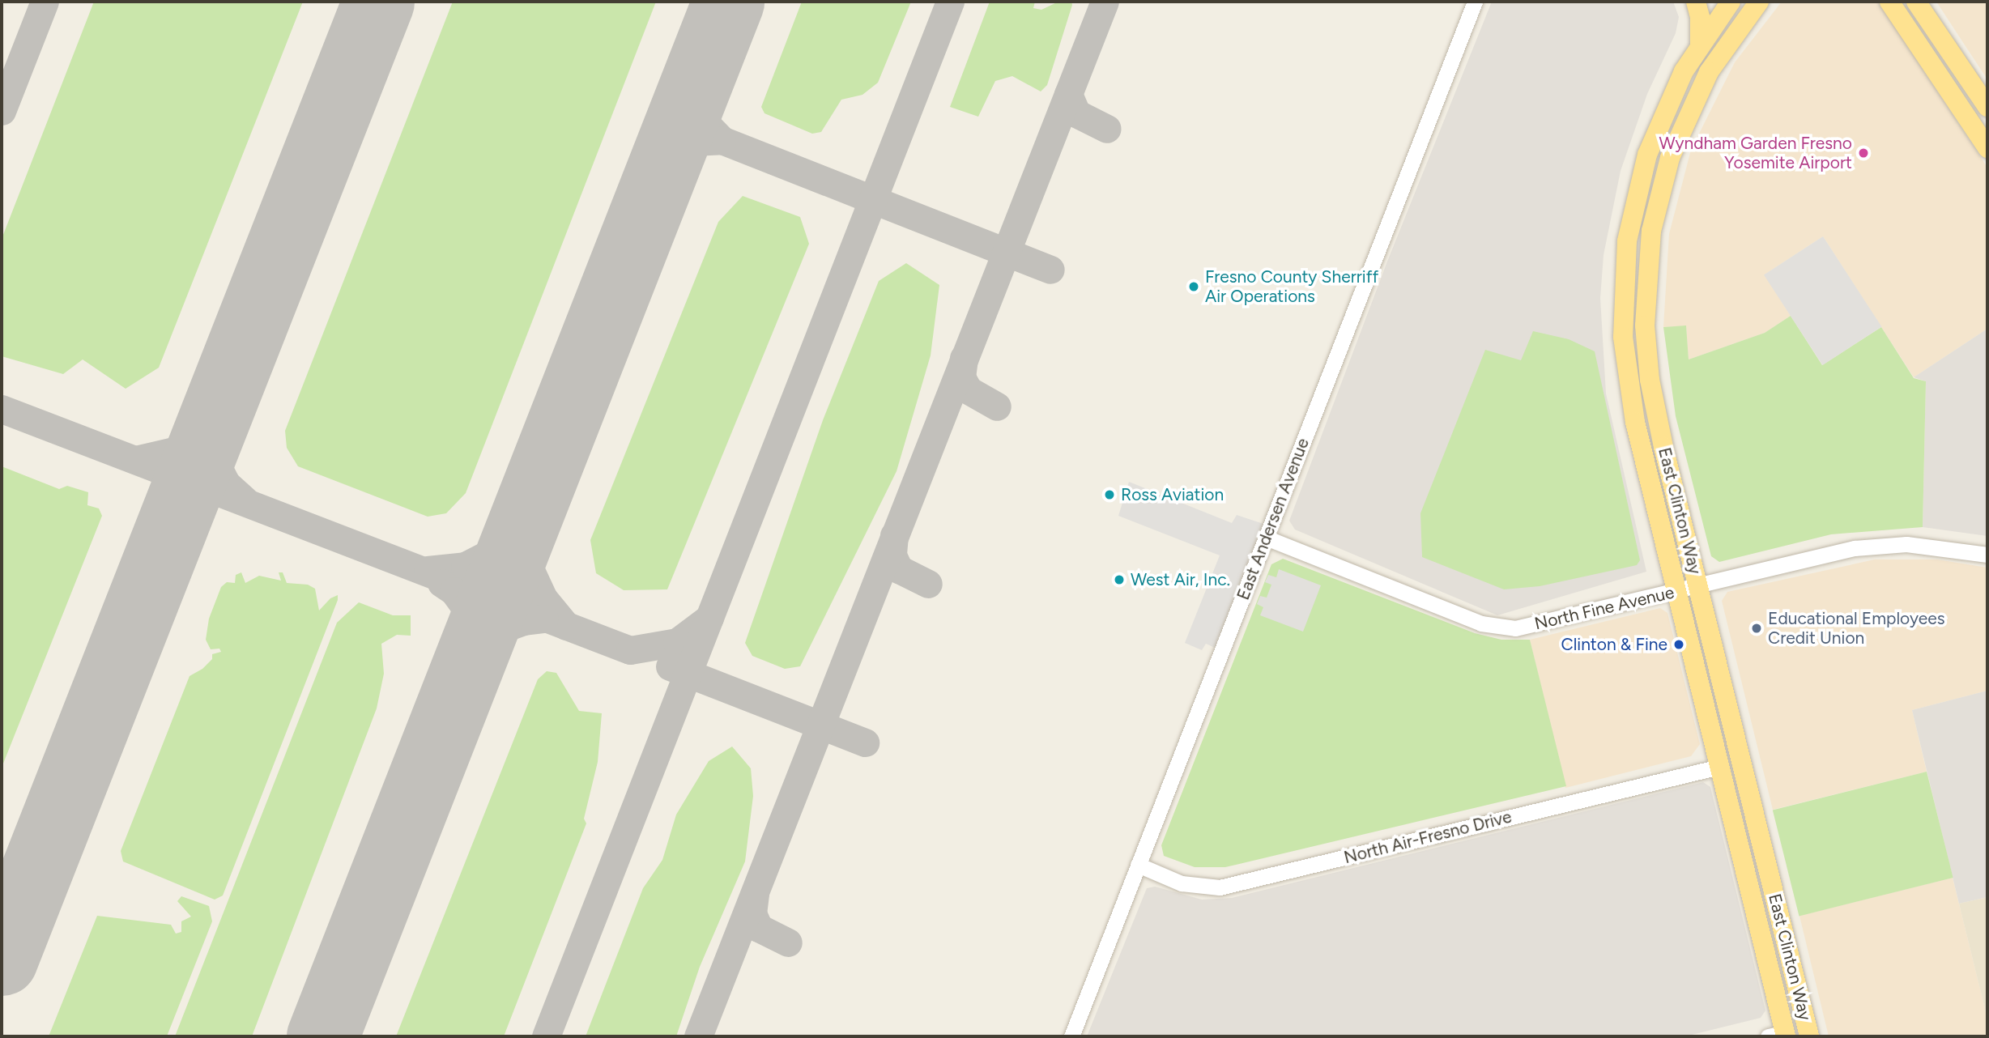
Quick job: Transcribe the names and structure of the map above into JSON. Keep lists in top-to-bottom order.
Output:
{
  "streets": {
    "main road": ["East Clinton Way"],
    "street": ["East Andersen Avenue", "North Fine Avenue", "North Air-Fresno Drive"]
  },
  "crossings": [
    ["East Clinton Way", "North Fine Avenue"],
    ["East Clinton Way", "North Air-Fresno Drive"],
    ["East Andersen Avenue", "North Fine Avenue"],
    ["East Andersen Avenue", "North Air-Fresno Drive"]
  ],
  "places": [
    "Wyndham Garden Fresno Yosemite Airport",
    "Fresno County Sherriff Air Operations",
    "Ross Aviation",
    "West Air, Inc.",
    "Educational Employees Credit Union",
    "Clinton & Fine"
  ]
}
